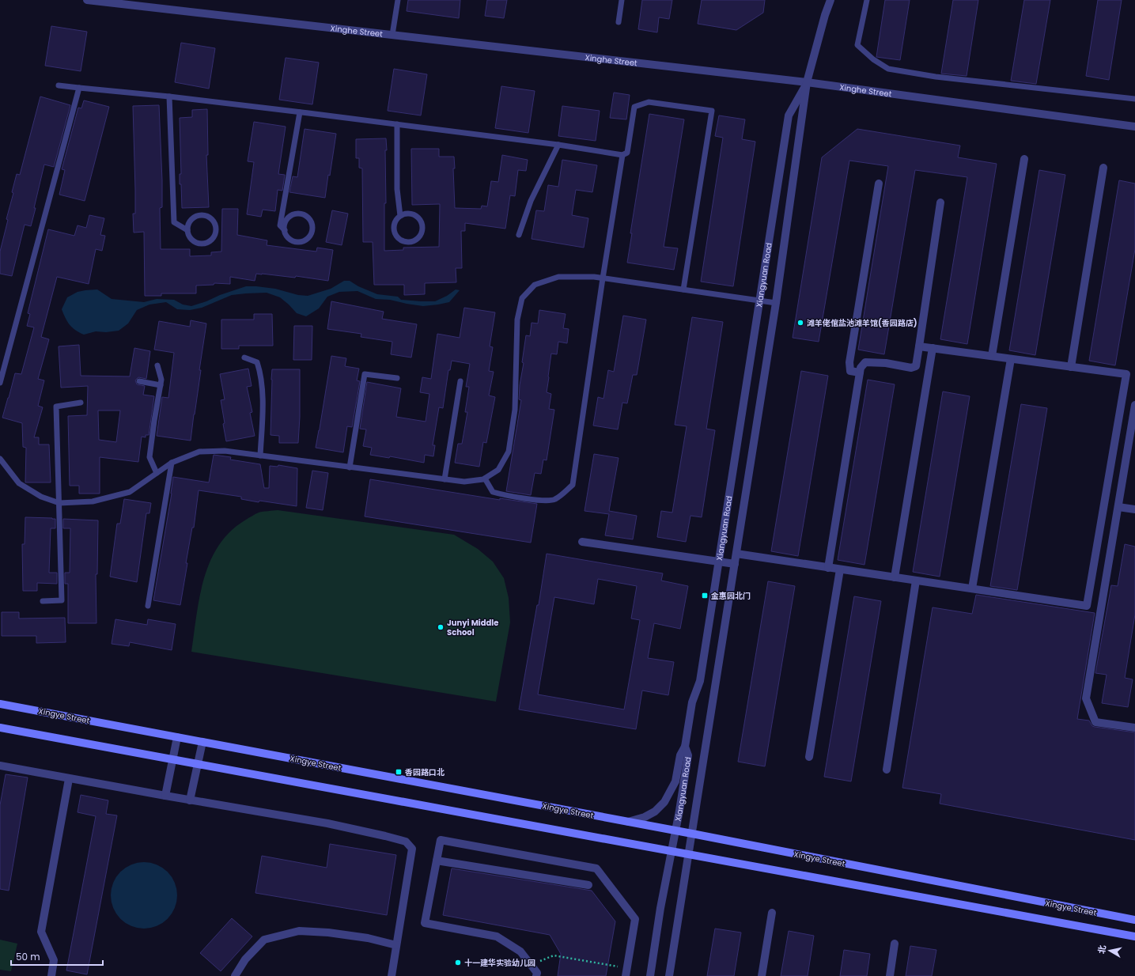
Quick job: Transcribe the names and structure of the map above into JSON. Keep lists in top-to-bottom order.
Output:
{
  "streets": {
    "main road": ["Xingye Street"],
    "street": ["Xinghe Street", "Xiangyuan Road"]
  },
  "crossings": [
    ["Xinghe Street", "Xiangyuan Road"],
    ["Xiangyuan Road", "Xingye Street"]
  ],
  "places": {
    "other": ["滩羊佬倌盐池滩羊馆(香园路店)", "Junyi Middle School", "十一建华实验幼儿园"],
    "transit": ["金惠园北门", "香园路口北"]
  },
  "scale_bar": "50 m",
  "north": "left"
}
